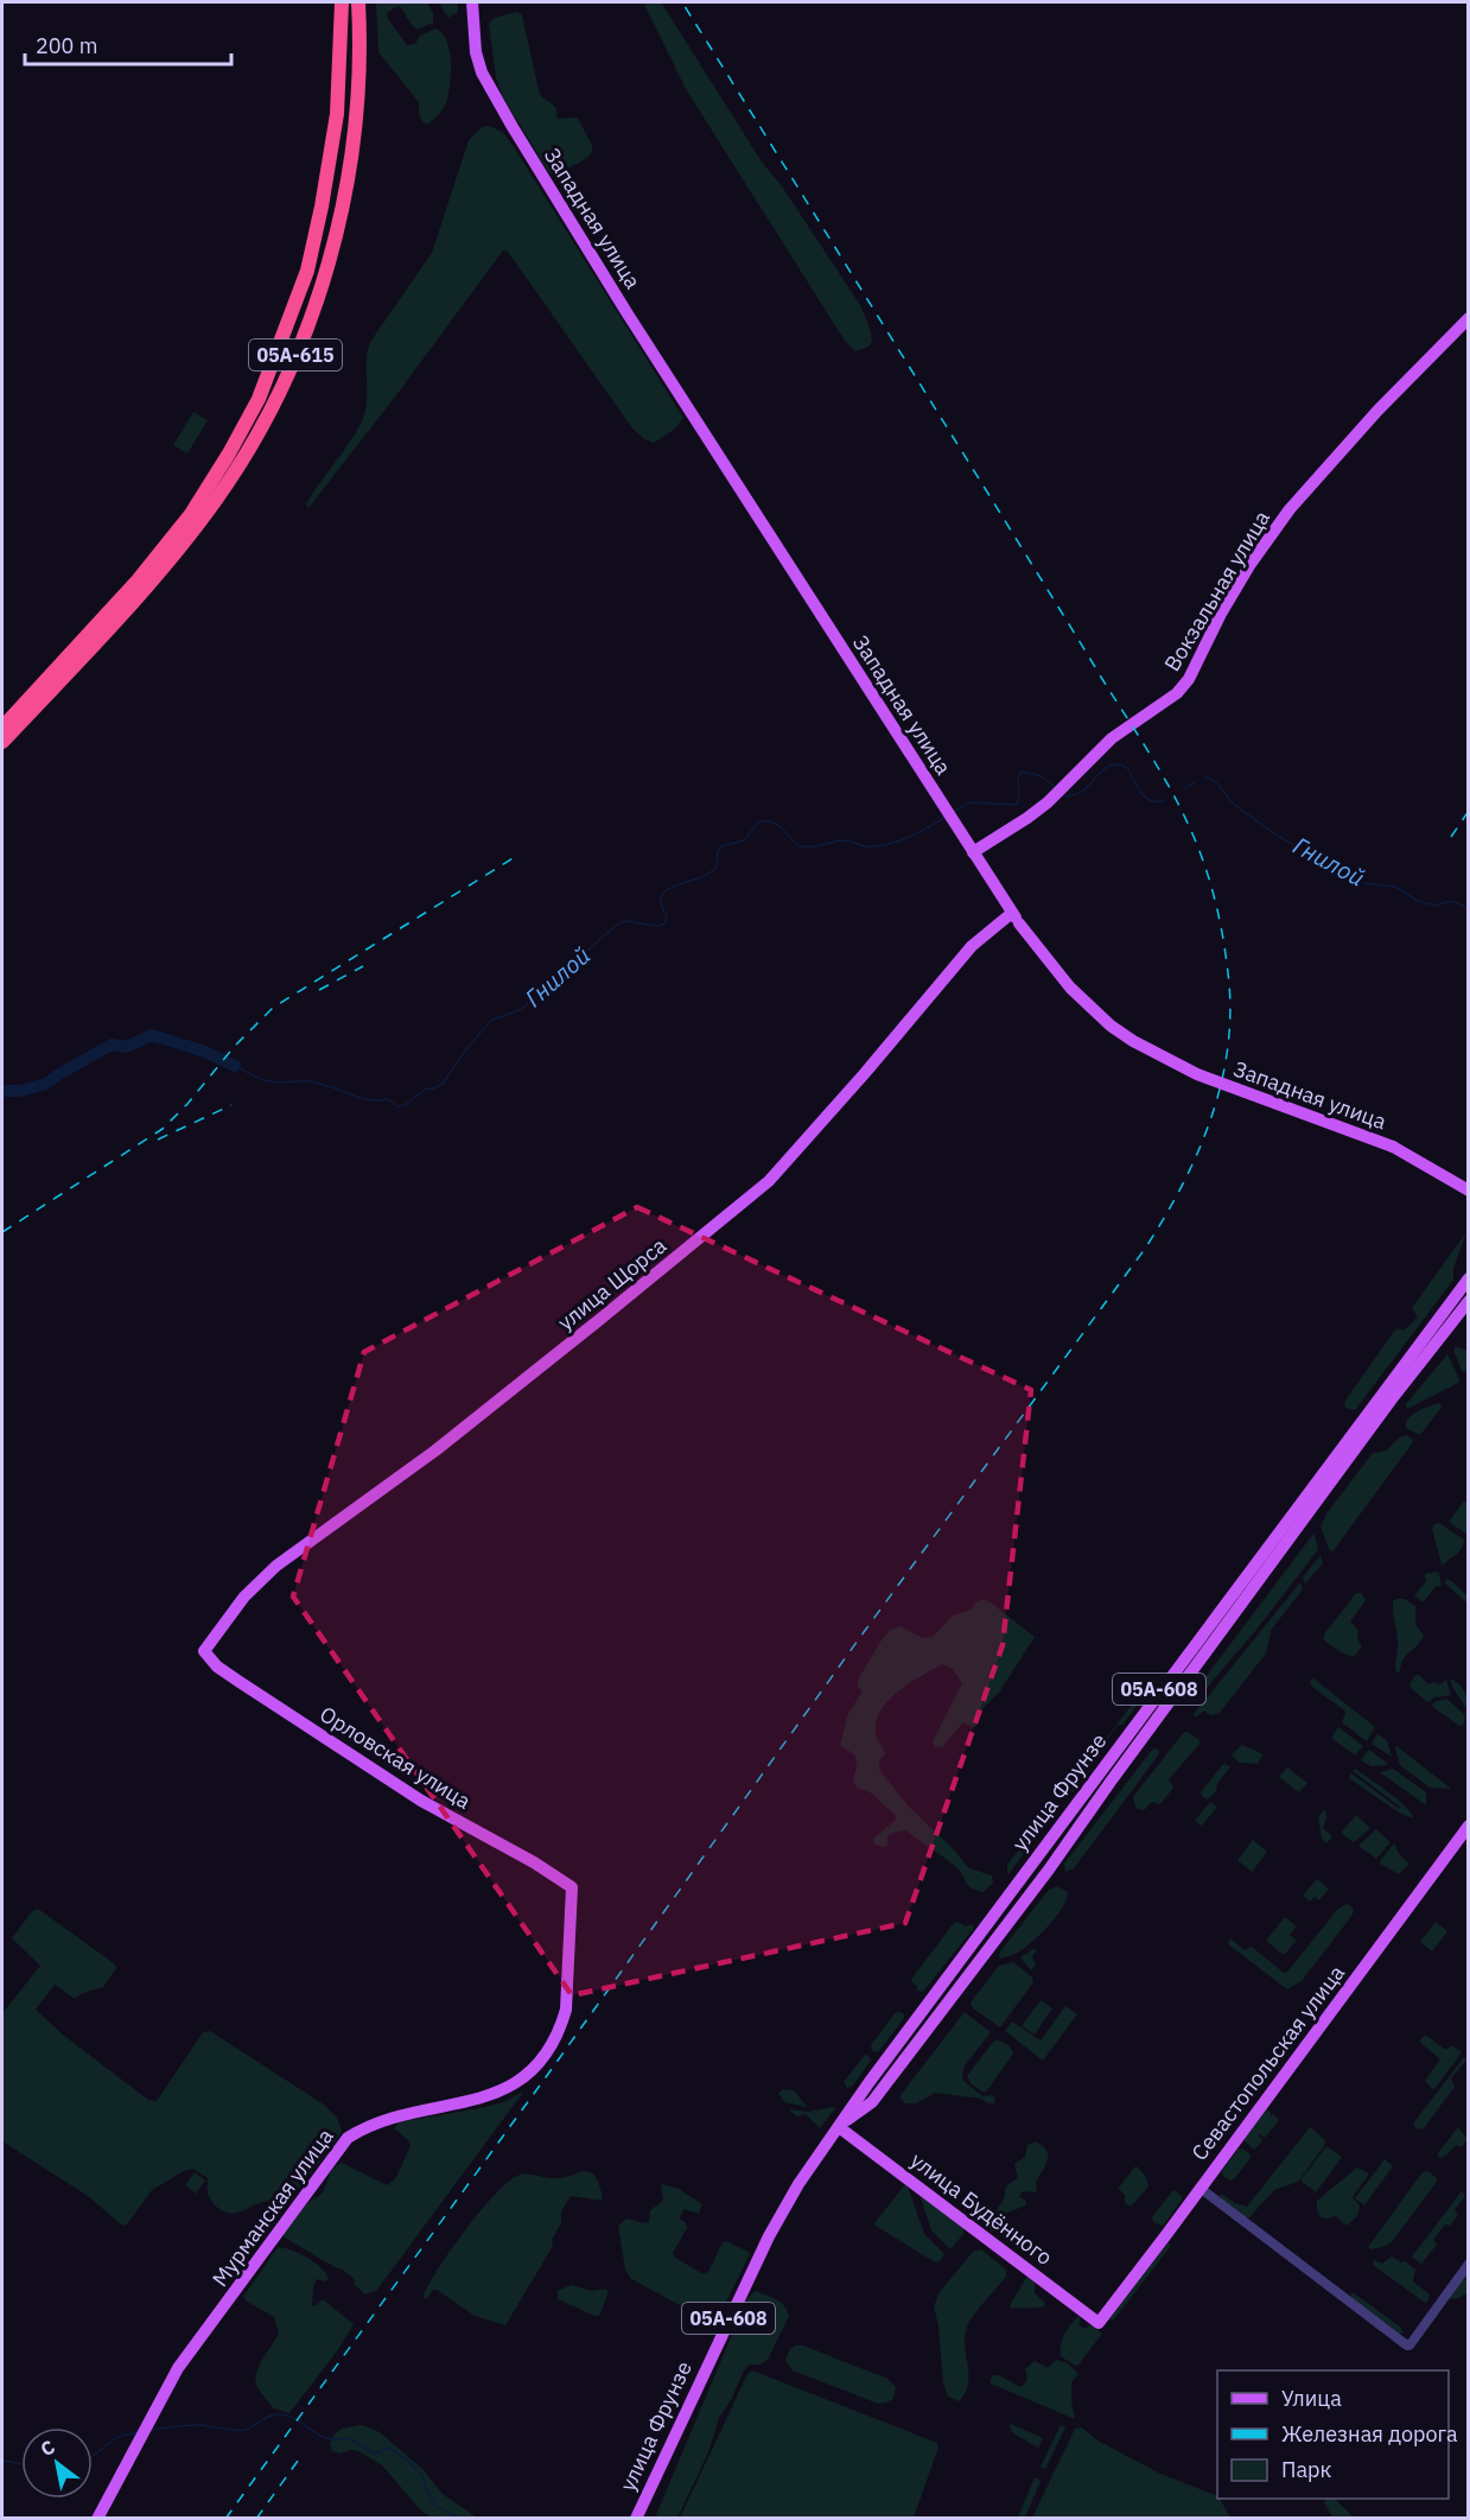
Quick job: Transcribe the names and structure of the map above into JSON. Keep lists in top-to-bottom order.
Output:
{
  "streets": {
    "highway": ["05А-615"],
    "main road": [
      "Западная улица",
      "Вокзальная улица",
      "улица Щорса",
      "05А-608",
      "Орловская улица",
      "улица Фрунзе",
      "Севастопольская улица",
      "Мурманская улица",
      "улица Будённого"
    ]
  },
  "crossings": [
    ["Западная улица", "Вокзальная улица"],
    ["Западная улица", "улица Щорса"],
    ["улица Щорса", "Орловская улица"],
    ["Орловская улица", "Мурманская улица"],
    ["улица Фрунзе", "улица Будённого"],
    ["Севастопольская улица", "улица Будённого"]
  ],
  "water": ["Гнилой"],
  "legend": ["Улица", "Железная дорога", "Парк"],
  "scale_bar": "200 m",
  "north": "top left"
}
